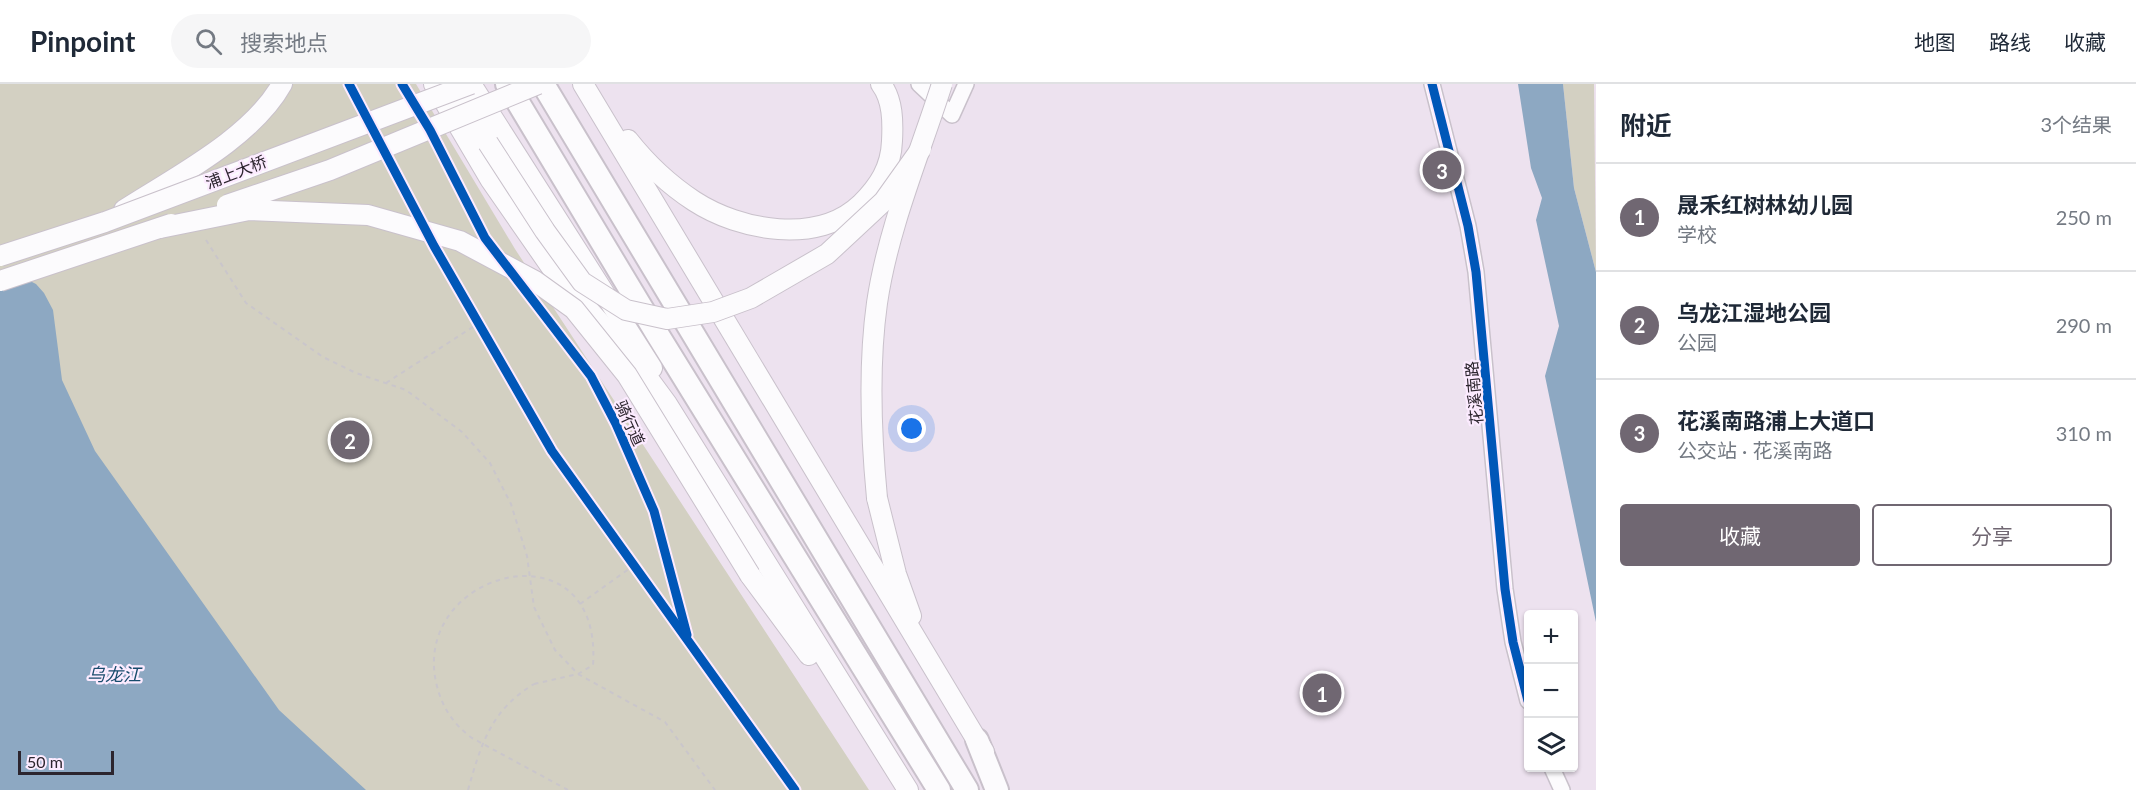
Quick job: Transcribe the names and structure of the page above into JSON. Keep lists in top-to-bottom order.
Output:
{
  "streets": {
    "main road": ["浦上大桥"],
    "street": ["花溪南路"],
    "cycle path": ["骑行道"]
  },
  "water": ["乌龙江"],
  "scale_bar": "50 m",
  "page": {
    "header": "Pinpoint",
    "search": "搜索地点",
    "nav": ["地图", "路线", "收藏"],
    "heading": ["附近", "3个结果"],
    "pins": ["3", "2", "1"],
    "list": [
      {
        "mark": "1",
        "name": "晟禾红树林幼儿园",
        "note": "学校",
        "value": "250 m"
      },
      {
        "mark": "2",
        "name": "乌龙江湿地公园",
        "note": "公园",
        "value": "290 m"
      },
      {
        "mark": "3",
        "name": "花溪南路浦上大道口",
        "note": "公交站 · 花溪南路",
        "value": "310 m"
      }
    ],
    "buttons": ["收藏", "分享"],
    "map_buttons": ["+", "−"],
    "scale": "50 m"
  }
}
